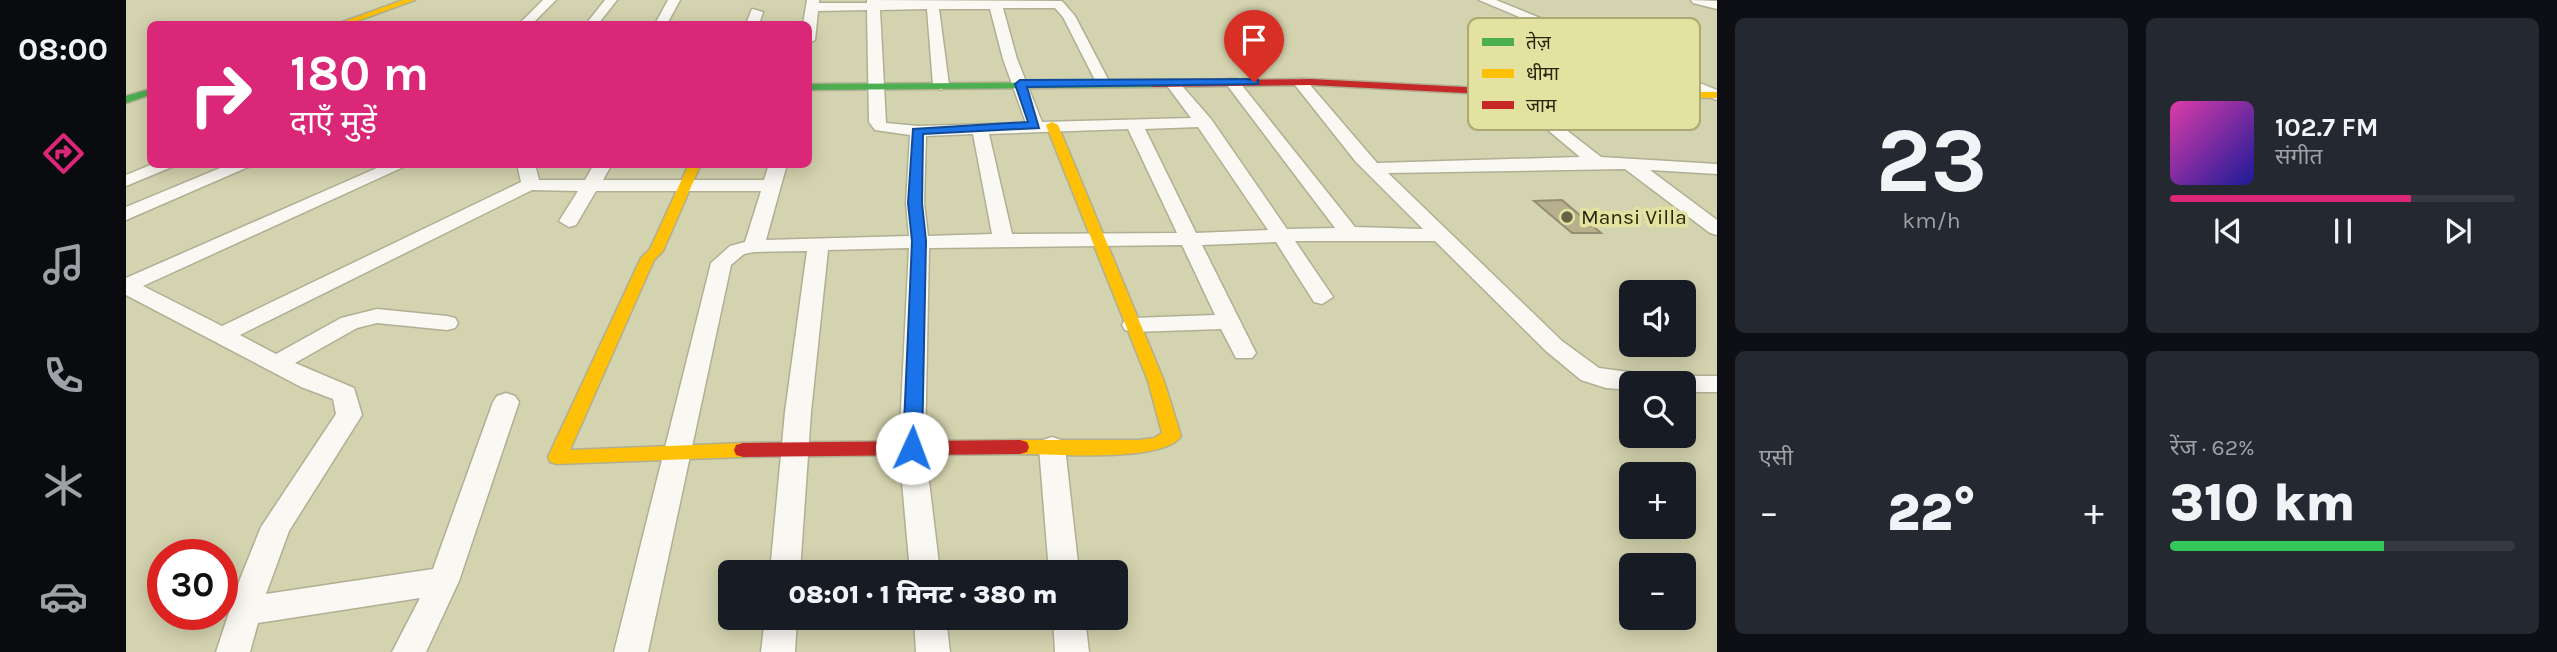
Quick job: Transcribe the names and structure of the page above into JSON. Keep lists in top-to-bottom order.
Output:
{
  "places": ["Mansi Villa"],
  "legend": ["तेज़", "धीमा", "जाम"],
  "page": {
    "tabs": "08:00",
    "tile": [
      ["23", "km/h"],
      "एसी",
      ["रेंज · 62%", "310 km"]
    ],
    "turn": ["180 m", "दाएँ मुड़ें"],
    "song": ["102.7 FM", "संगीत"],
    "map_buttons": ["+", "−"],
    "heat": ["−", "22°", "+"],
    "limit": "30",
    "trip": "08:01 · 1 मिनट · 380 m"
  }
}
